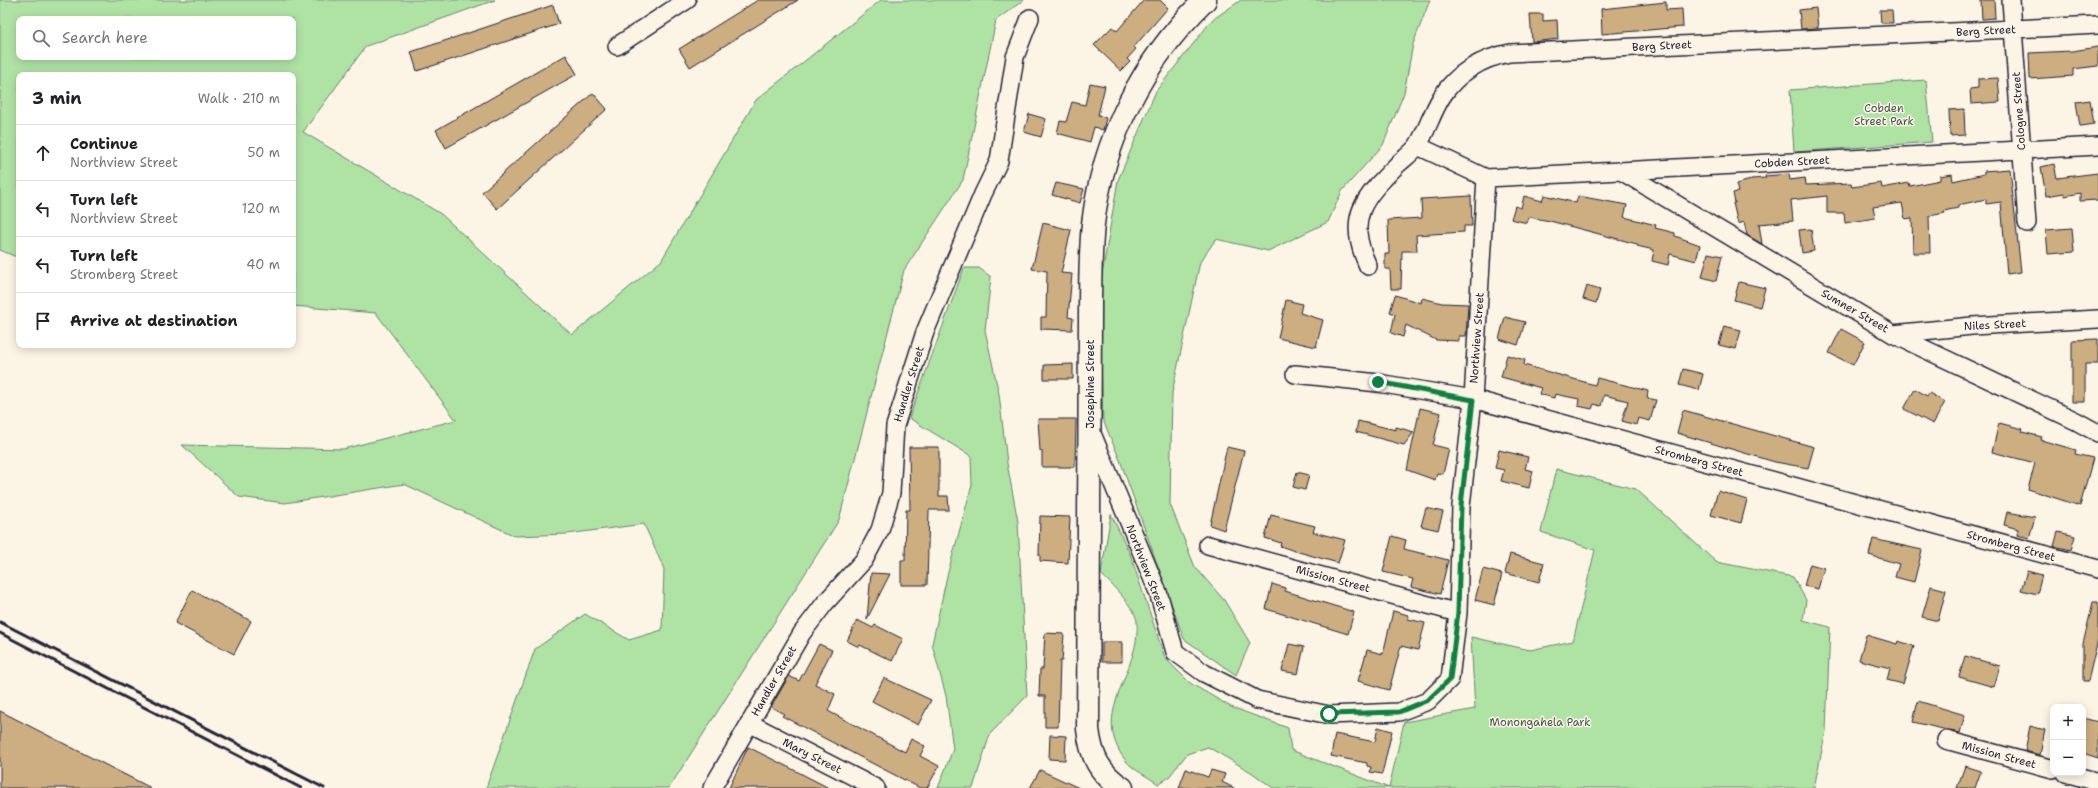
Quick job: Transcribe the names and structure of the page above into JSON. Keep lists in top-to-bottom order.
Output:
{
  "streets": {
    "street": [
      "Berg Street",
      "Cologne Street",
      "Cobden Street",
      "Sumner Street",
      "Niles Street",
      "Northview Street",
      "Handler Street",
      "Josephine Street",
      "Stromberg Street",
      "Mission Street",
      "Mary Street"
    ]
  },
  "crossings": [
    ["Berg Street", "Cologne Street"],
    ["Cologne Street", "Cobden Street"],
    ["Cobden Street", "Sumner Street"],
    ["Cobden Street", "Northview Street"],
    ["Sumner Street", "Niles Street"],
    ["Northview Street", "Josephine Street"],
    ["Northview Street", "Stromberg Street"],
    ["Northview Street", "Mission Street"],
    ["Handler Street", "Mary Street"]
  ],
  "parks": ["Cobden Street Park", "Monongahela Park"],
  "page": {
    "search": "Search here",
    "heading": ["3 min", "Walk · 210 m"],
    "list": [
      ["Continue", "Northview Street", "50 m"],
      ["Turn left", "Northview Street", "120 m"],
      ["Turn left", "Stromberg Street", "40 m"],
      "Arrive at destination"
    ],
    "map_buttons": ["+", "−"]
  }
}
